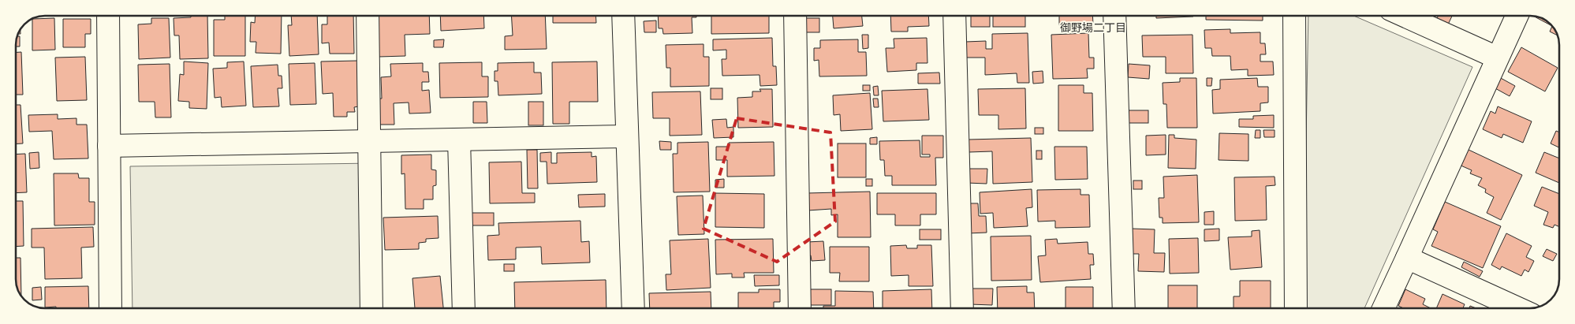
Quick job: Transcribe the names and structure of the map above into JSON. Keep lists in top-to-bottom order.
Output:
{
  "districts": ["御野場二丁目"]
}
